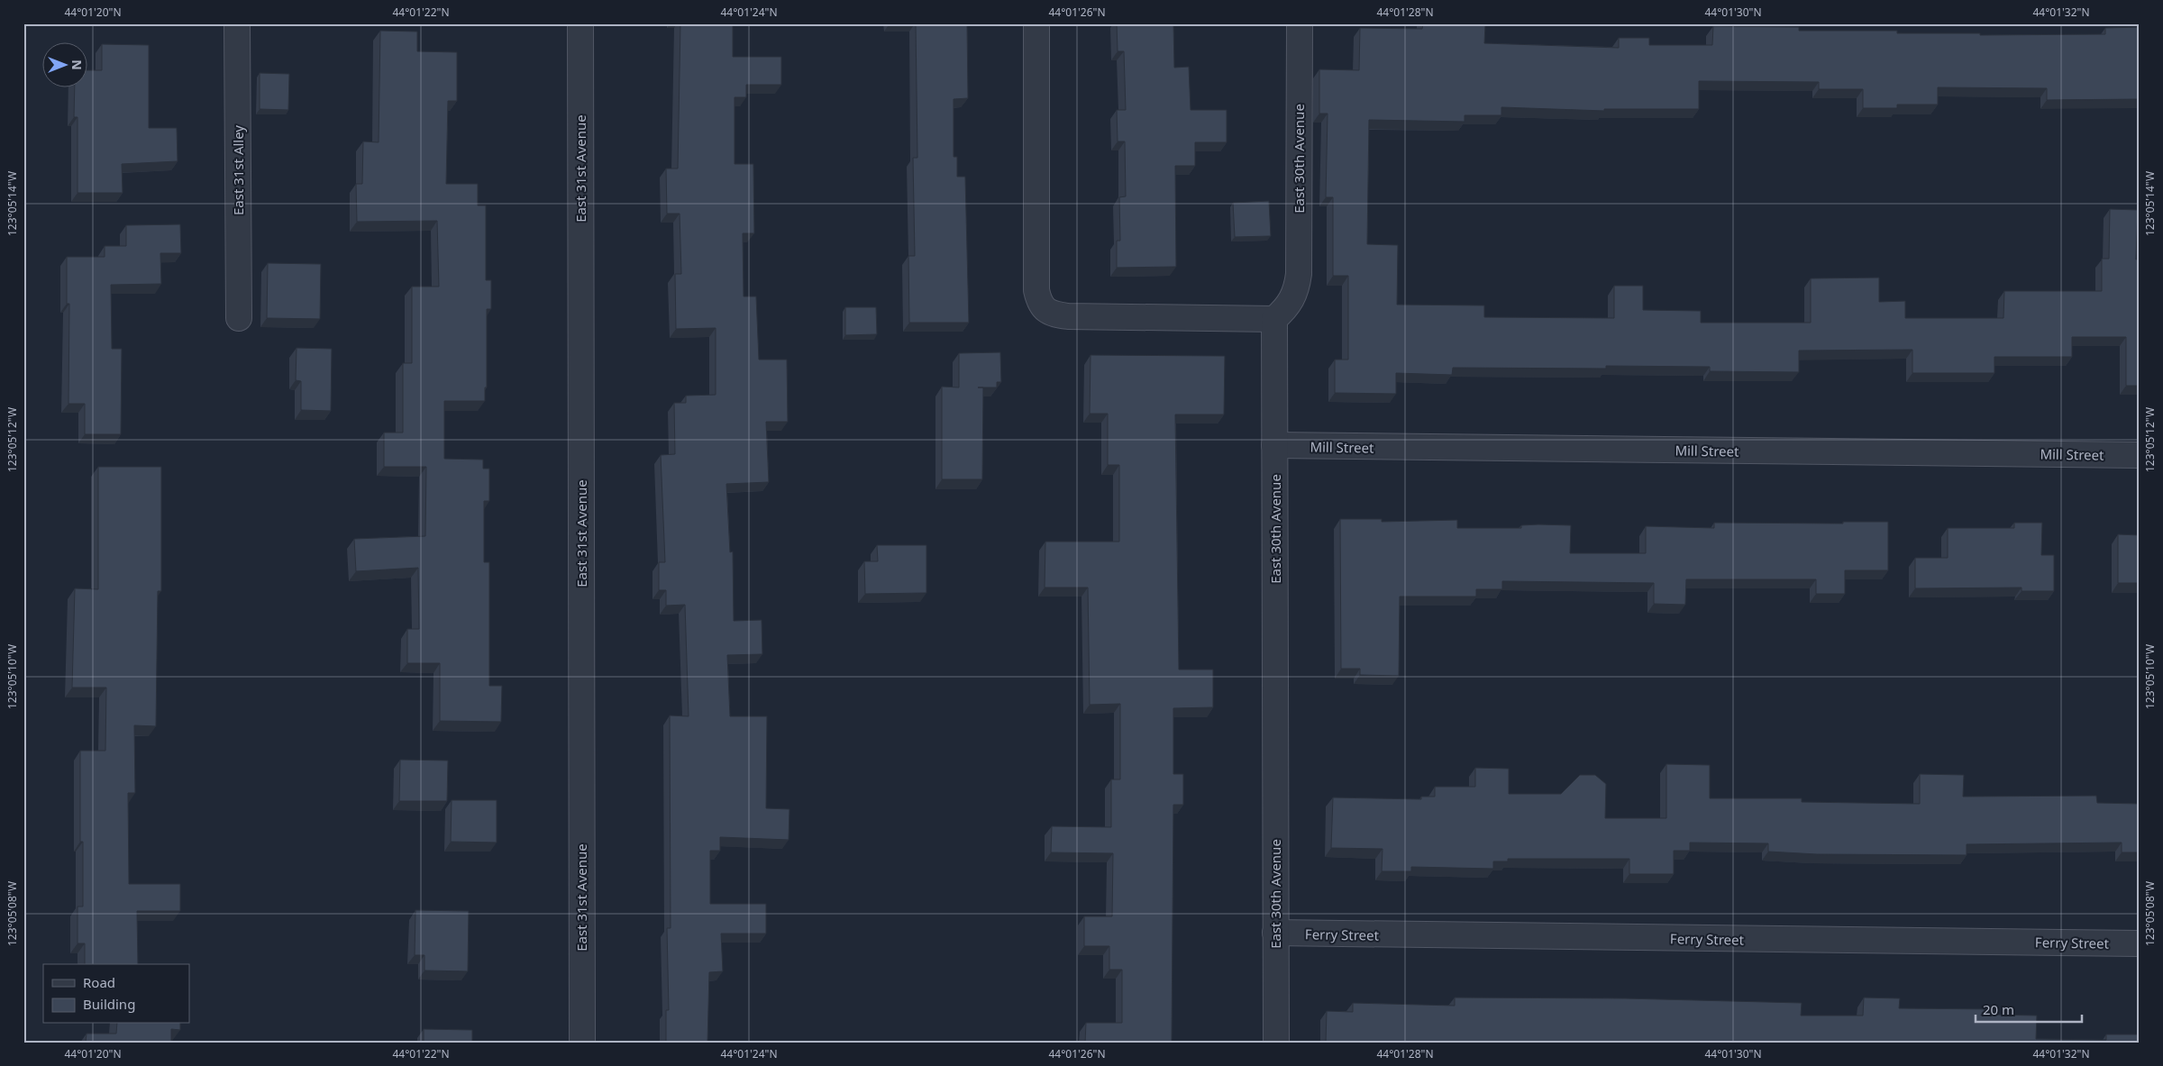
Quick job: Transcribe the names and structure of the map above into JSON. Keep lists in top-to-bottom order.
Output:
{
  "streets": {
    "street": [
      "East 30th Avenue",
      "East 31st Avenue",
      "East 31st Alley",
      "Mill Street",
      "Ferry Street"
    ]
  },
  "crossings": [
    ["East 30th Avenue", "Mill Street"],
    ["East 30th Avenue", "Ferry Street"]
  ],
  "legend": ["Road", "Building"],
  "scale_bar": "20 m",
  "north": "right",
  "coordinates": [
    "44°01'20\"N",
    "44°01'22\"N",
    "44°01'24\"N",
    "44°01'26\"N",
    "44°01'28\"N",
    "44°01'30\"N",
    "44°01'32\"N",
    "123°05'14\"W",
    "123°05'12\"W",
    "123°05'10\"W",
    "123°05'08\"W"
  ]
}
